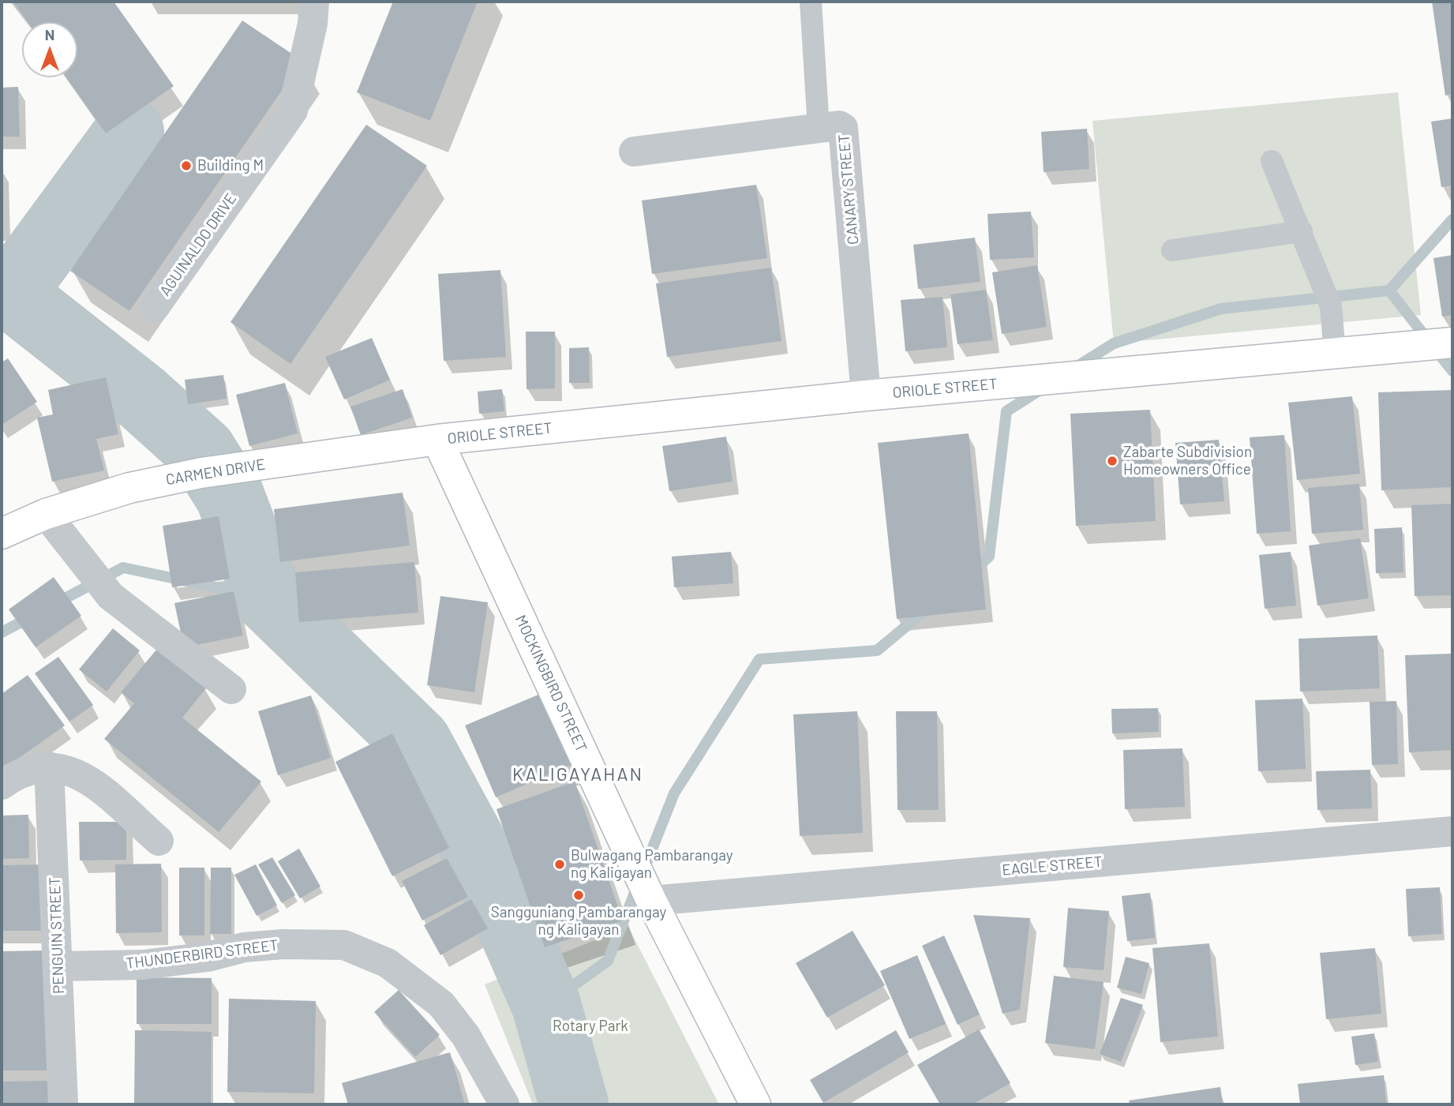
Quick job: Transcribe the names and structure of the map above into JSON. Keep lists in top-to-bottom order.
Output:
{
  "streets": {
    "street": [
      "CANARY STREET",
      "AGUINALDO DRIVE",
      "ORIOLE STREET",
      "CARMEN DRIVE",
      "MOCKINGBIRD STREET",
      "EAGLE STREET",
      "PENGUIN STREET",
      "THUNDERBIRD STREET"
    ]
  },
  "crossings": [
    ["CANARY STREET", "ORIOLE STREET"],
    ["ORIOLE STREET", "CARMEN DRIVE"],
    ["ORIOLE STREET", "MOCKINGBIRD STREET"],
    ["CARMEN DRIVE", "MOCKINGBIRD STREET"],
    ["MOCKINGBIRD STREET", "EAGLE STREET"],
    ["PENGUIN STREET", "THUNDERBIRD STREET"]
  ],
  "districts": ["KALIGAYAHAN"],
  "parks": ["Rotary Park"],
  "places": [
    "Building M",
    "Zabarte Subdivision Homeowners Office",
    "Bulwagang Pambarangay ng Kaligayan",
    "Sangguniang Pambarangay ng Kaligayan"
  ],
  "north": "top"
}
